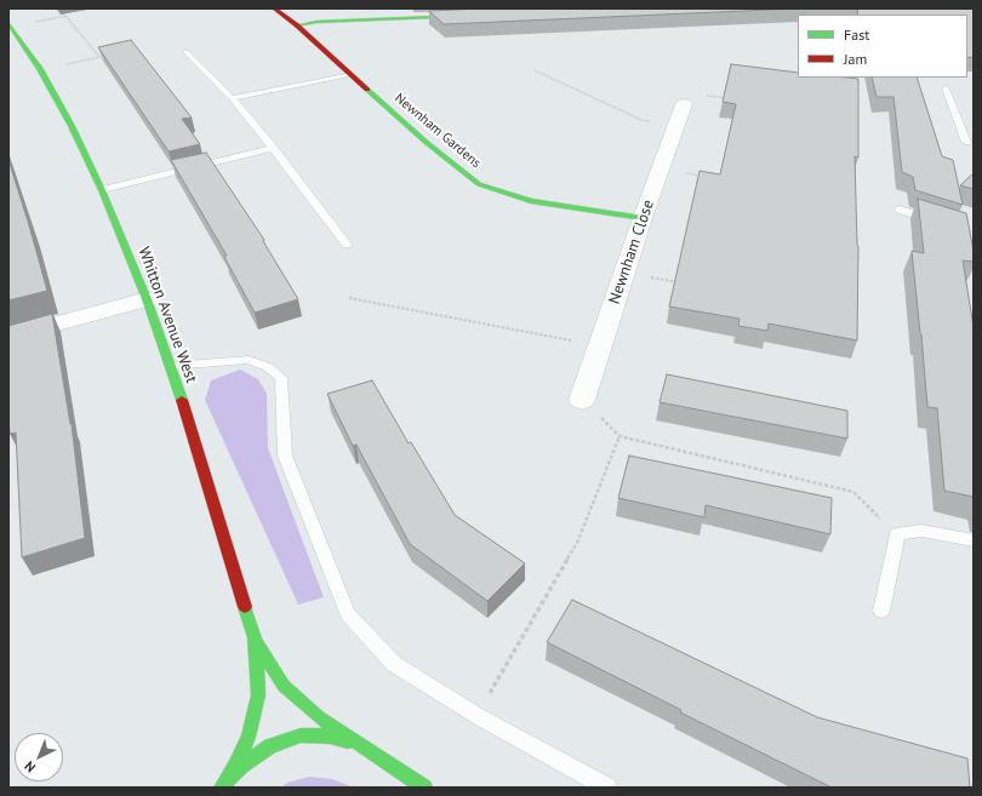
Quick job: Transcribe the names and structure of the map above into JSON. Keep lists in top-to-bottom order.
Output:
{
  "streets": {
    "main road": ["Newnham Gardens", "Whitton Avenue West"],
    "street": ["Newnham Close"]
  },
  "crossings": [
    ["Newnham Gardens", "Newnham Close"]
  ],
  "legend": ["Fast", "Jam"],
  "north": "bottom left"
}
